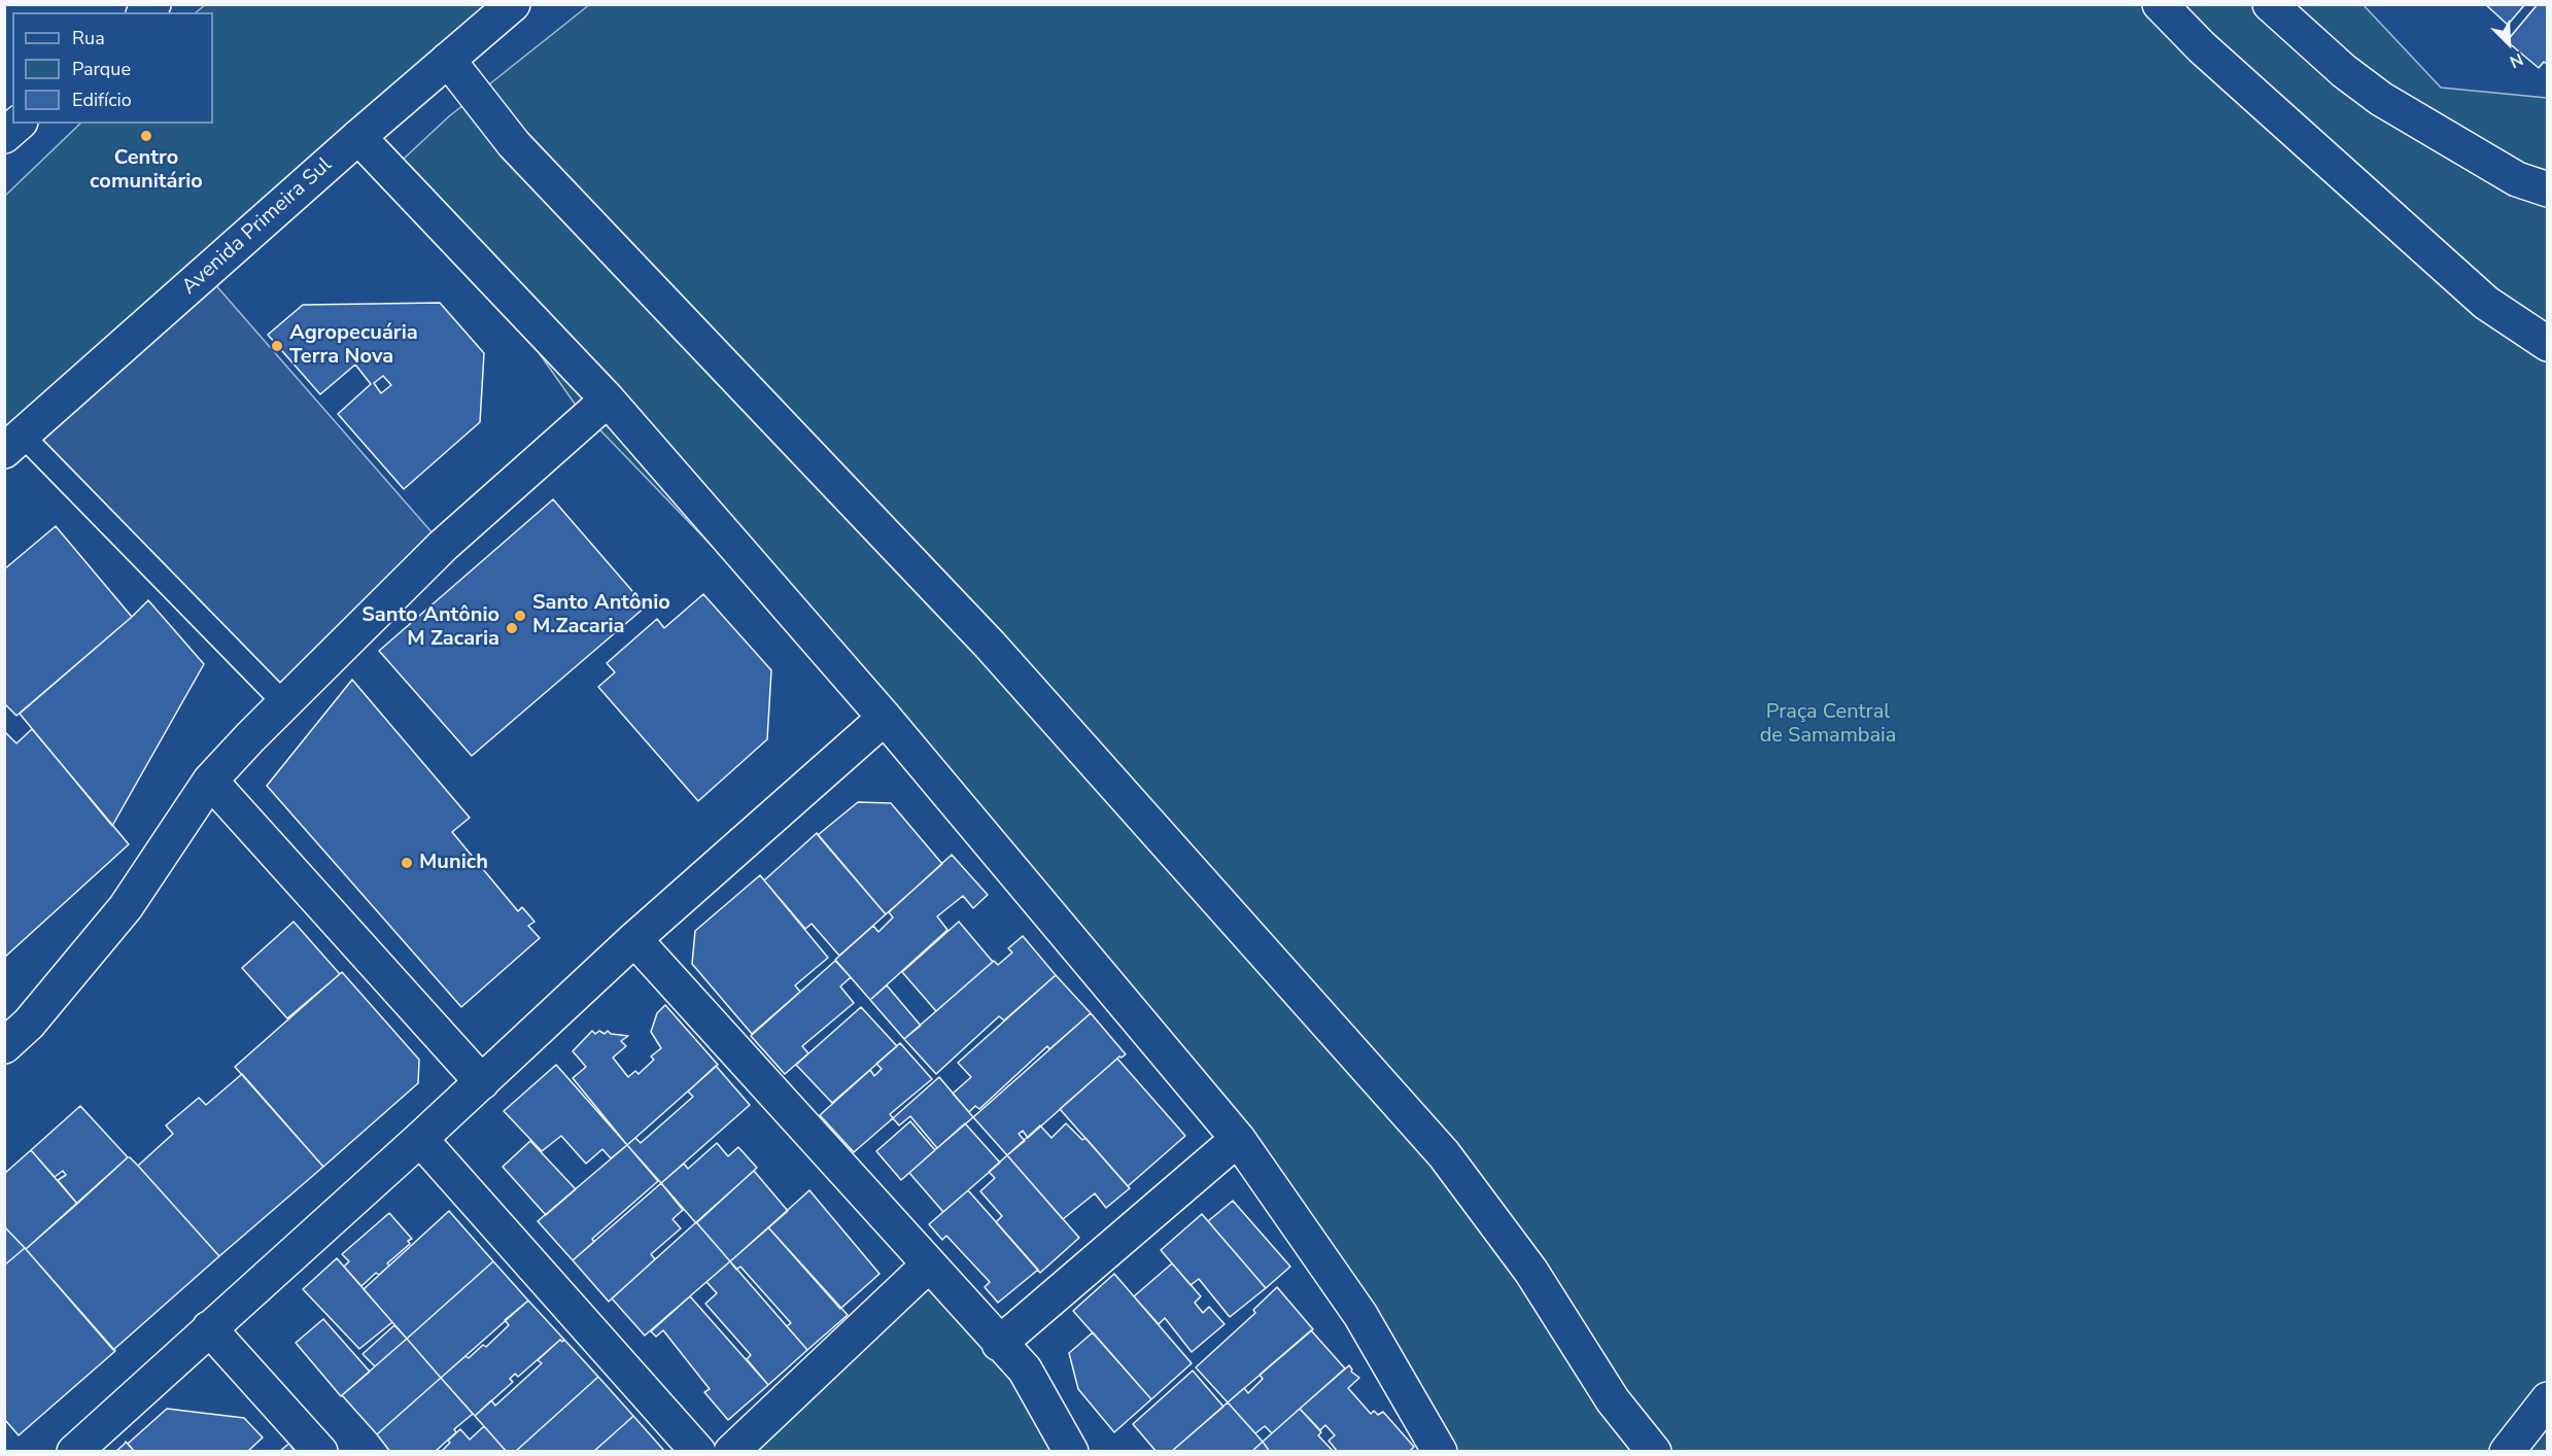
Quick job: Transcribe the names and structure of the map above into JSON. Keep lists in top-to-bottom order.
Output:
{
  "streets": {
    "street": ["Avenida Primeira Sul"]
  },
  "parks": ["Praça Central de Samambaia"],
  "places": [
    "Centro comunitário",
    "Agropecuária Terra Nova",
    "Santo Antônio M.Zacaria",
    "Santo Antônio M Zacaria",
    "Munich"
  ],
  "legend": ["Rua", "Parque", "Edifício"],
  "north": "bottom right"
}
